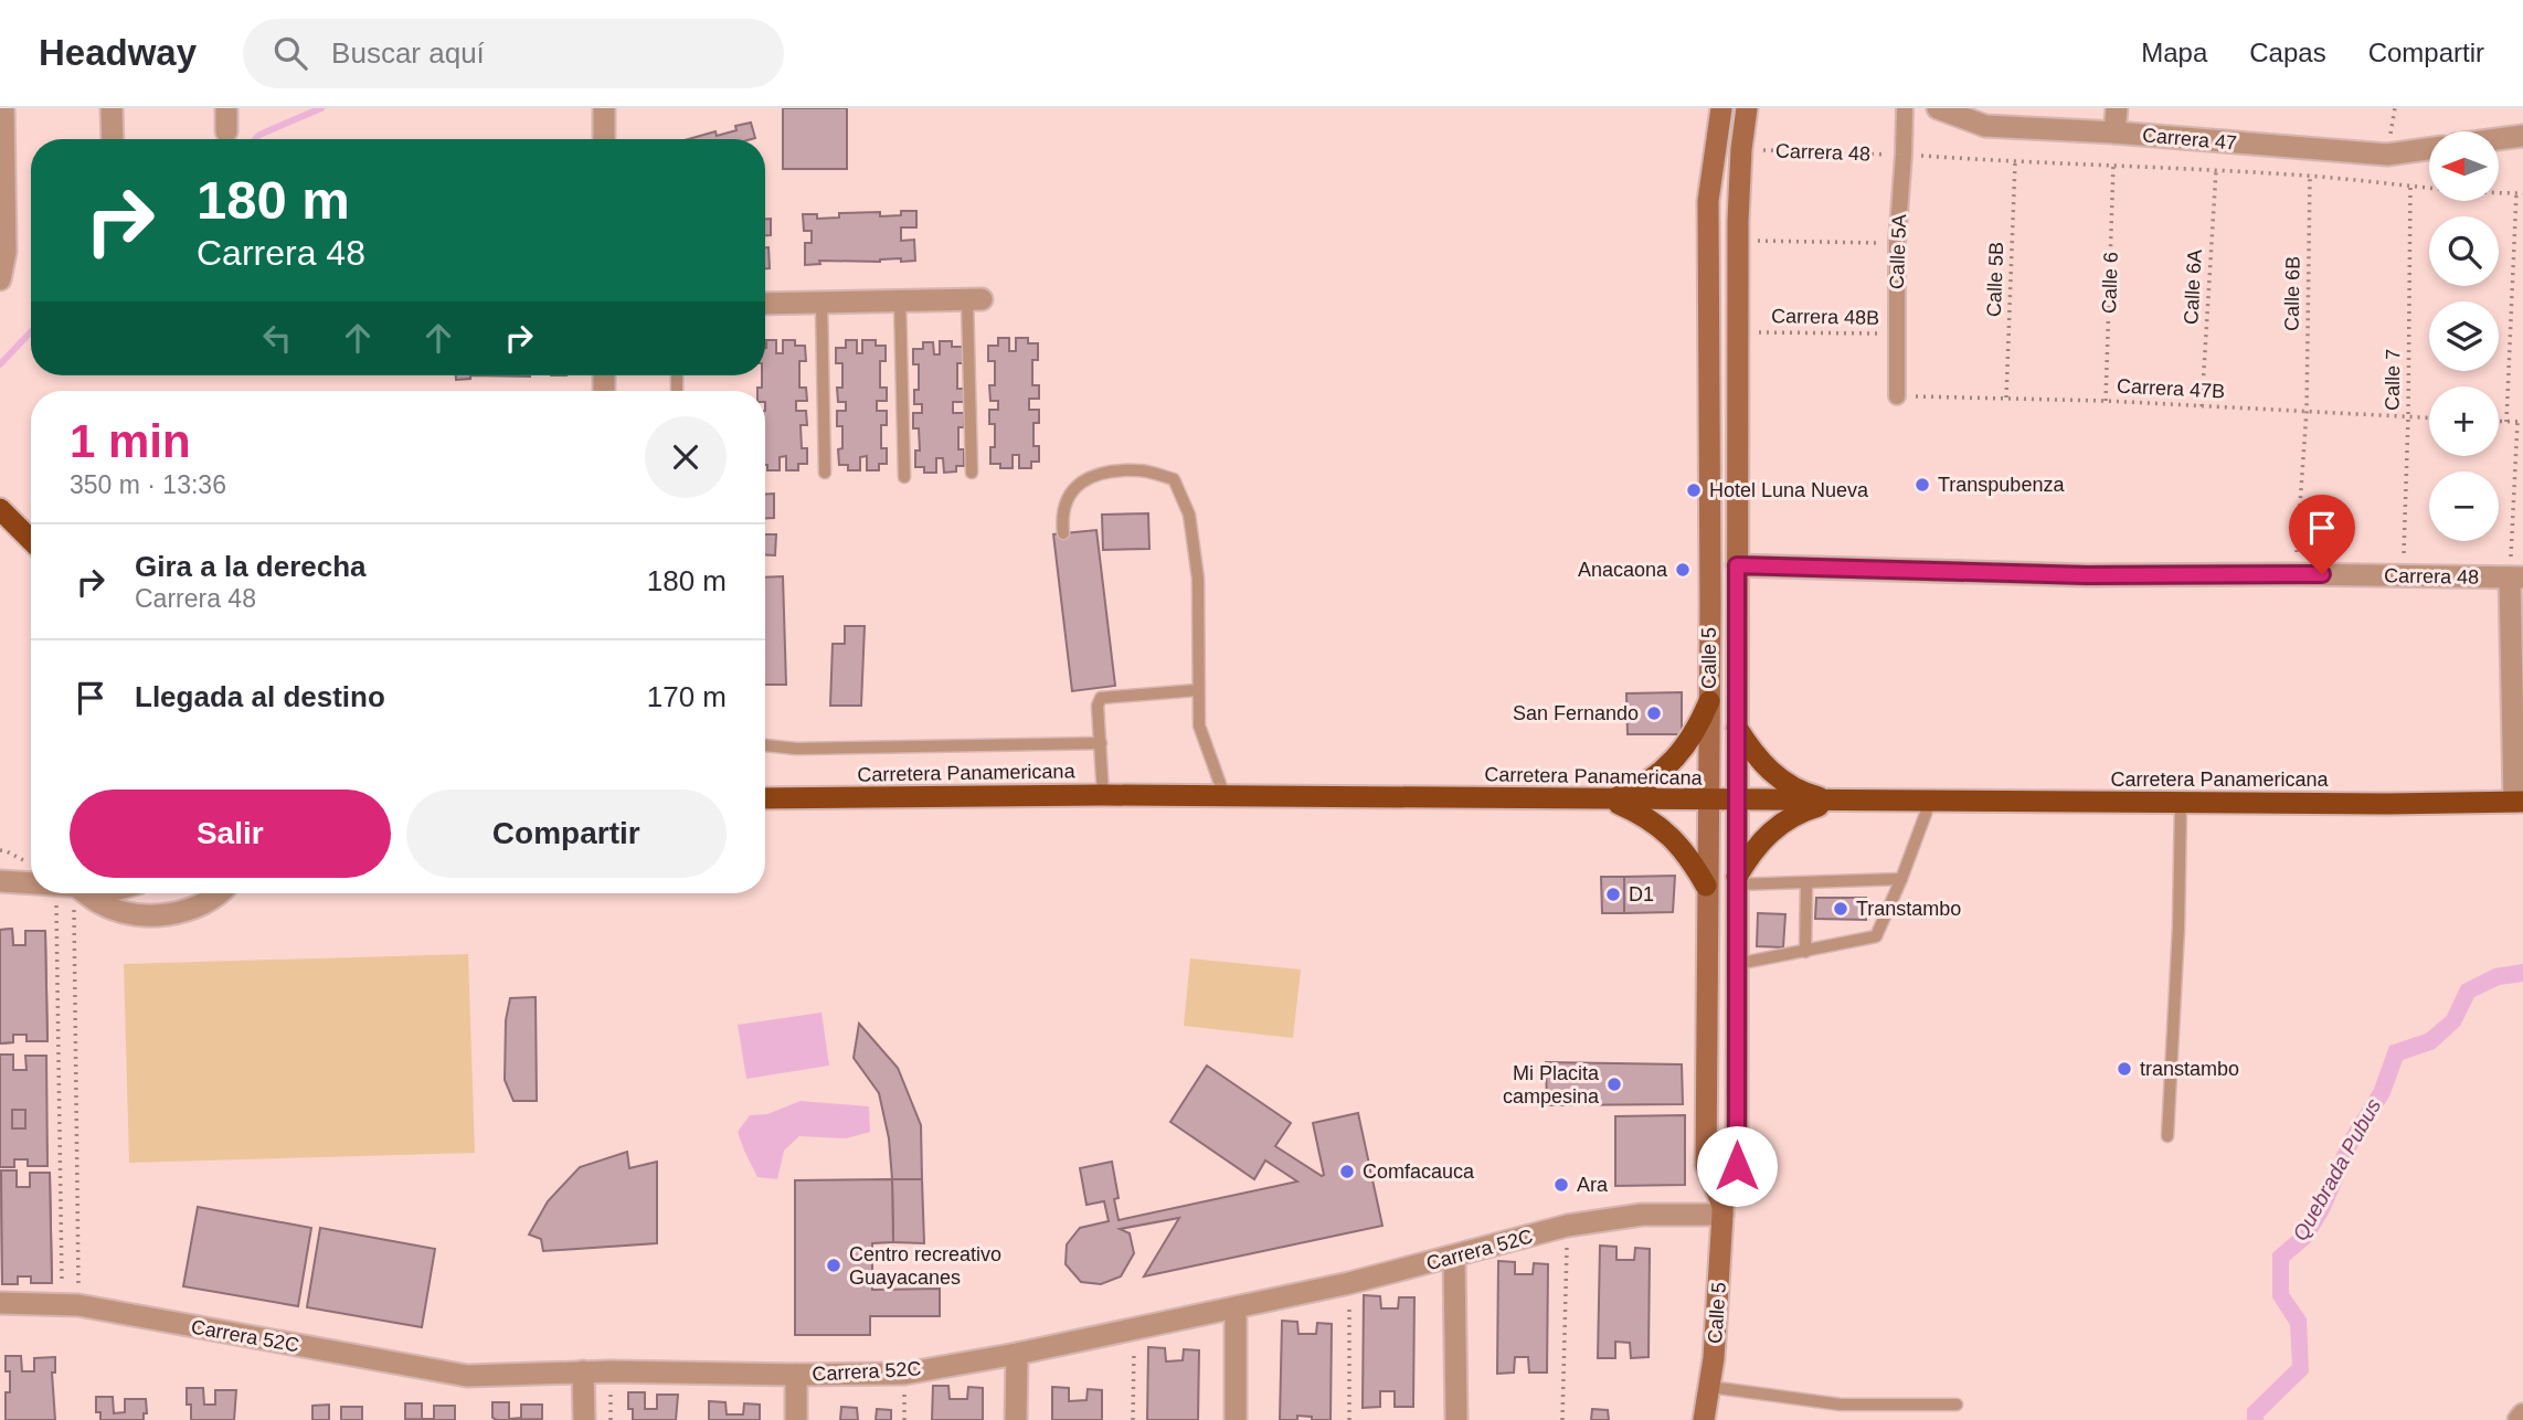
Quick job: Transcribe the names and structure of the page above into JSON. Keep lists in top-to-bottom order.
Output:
{
  "streets": {
    "highway": ["Carretera Panamericana"],
    "main road": ["Calle 5"],
    "street": [
      "Carrera 47",
      "Carrera 48",
      "Calle 5A",
      "Carrera 52C"
    ],
    "path": [
      "Calle 5B",
      "Calle 6",
      "Calle 6A",
      "Calle 6B",
      "Carrera 48B",
      "Calle 7",
      "Carrera 47B"
    ]
  },
  "crossings": [
    ["Carrera 48", "Calle 5A"],
    ["Carrera 48", "Calle 5B"],
    ["Carrera 48", "Calle 6"],
    ["Carrera 48", "Calle 6A"],
    ["Carrera 48", "Calle 6B"],
    ["Carrera 48", "Calle 7"],
    ["Carrera 48", "Calle 5"],
    ["Calle 5A", "Carrera 48B"],
    ["Calle 5A", "Carrera 47B"],
    ["Calle 5B", "Carrera 47B"],
    ["Calle 6", "Carrera 47B"],
    ["Calle 6A", "Carrera 47B"],
    ["Calle 6B", "Carrera 47B"],
    ["Calle 7", "Carrera 47B"],
    ["Calle 5", "Carretera Panamericana"],
    ["Calle 5", "Carrera 52C"]
  ],
  "water": ["Quebrada Pubus"],
  "places": [
    "Transpubenza",
    "Hotel Luna Nueva",
    "Anacaona",
    "San Fernando",
    "D1",
    "Transtambo",
    "transtambo",
    "Mi Placita campesina",
    "Comfacauca",
    "Ara",
    "Centro recreativo Guayacanes"
  ],
  "north": "left",
  "page": {
    "header": "Headway",
    "search": "Buscar aquí",
    "nav": ["Mapa", "Capas", "Compartir"],
    "map_buttons": ["+", "−"],
    "turn": ["180 m", "Carrera 48"],
    "heading": ["1 min", "350 m · 13:36"],
    "list": [
      {
        "name": "Gira a la derecha",
        "note": "Carrera 48",
        "value": "180 m"
      },
      {
        "name": "Llegada al destino",
        "value": "170 m"
      }
    ],
    "buttons": ["Salir", "Compartir"]
  }
}
